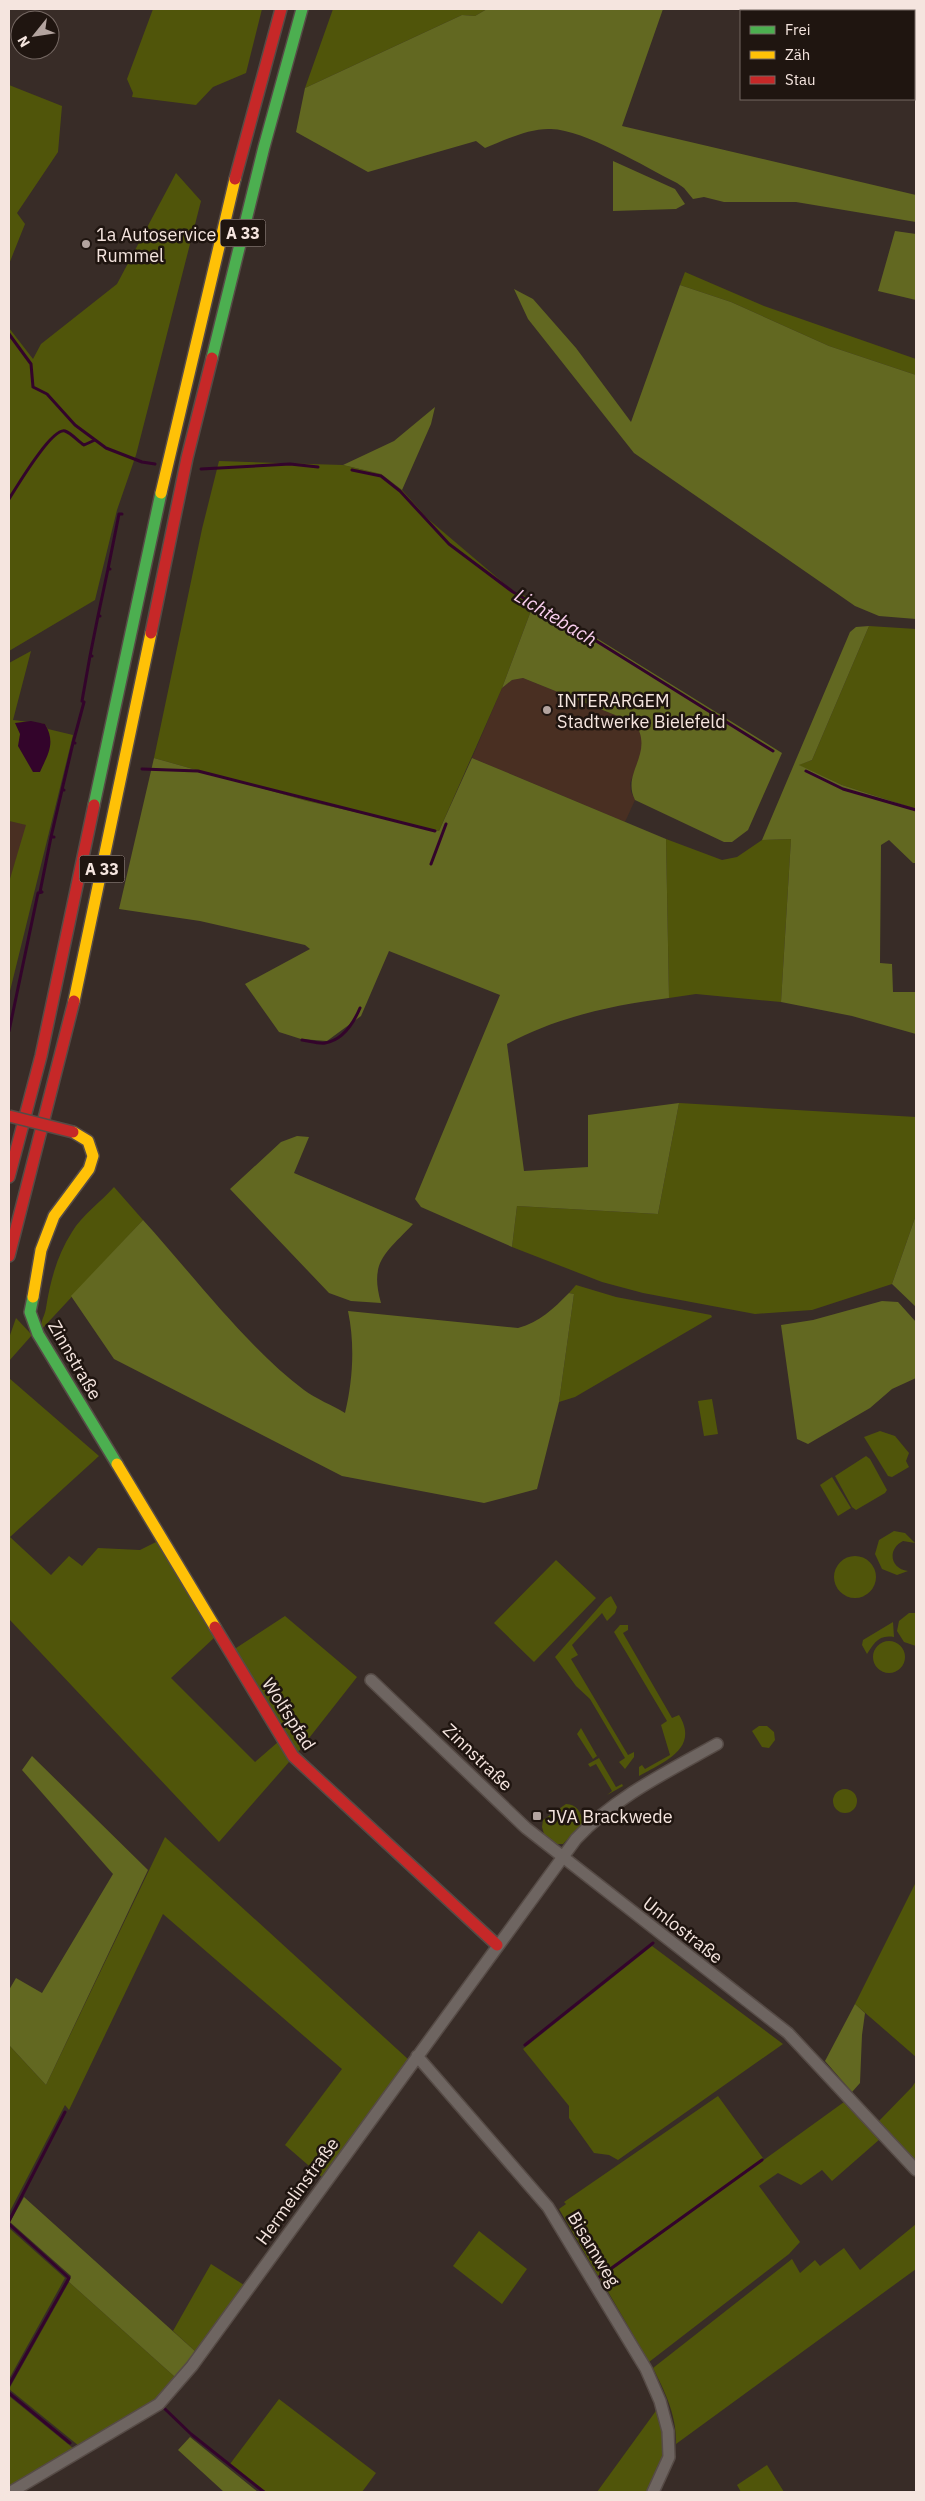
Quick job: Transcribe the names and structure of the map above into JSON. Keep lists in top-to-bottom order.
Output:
{
  "streets": {
    "main road": ["A 33", "Zinnstraße", "Wolfspfad"],
    "street": ["Umlostraße", "Hermelinstraße", "Bisamweg"]
  },
  "crossings": [
    ["Zinnstraße", "Wolfspfad"],
    ["Zinnstraße", "Umlostraße"],
    ["Zinnstraße", "Hermelinstraße"],
    ["Wolfspfad", "Hermelinstraße"],
    ["Umlostraße", "Hermelinstraße"],
    ["Hermelinstraße", "Bisamweg"]
  ],
  "water": ["Lichtebach"],
  "places": {
    "other": ["1a Autoservice Rummel", "INTERARGEM Stadtwerke Bielefeld"],
    "transit": ["JVA Brackwede"]
  },
  "legend": ["Frei", "Zäh", "Stau"],
  "north": "bottom left"
}
